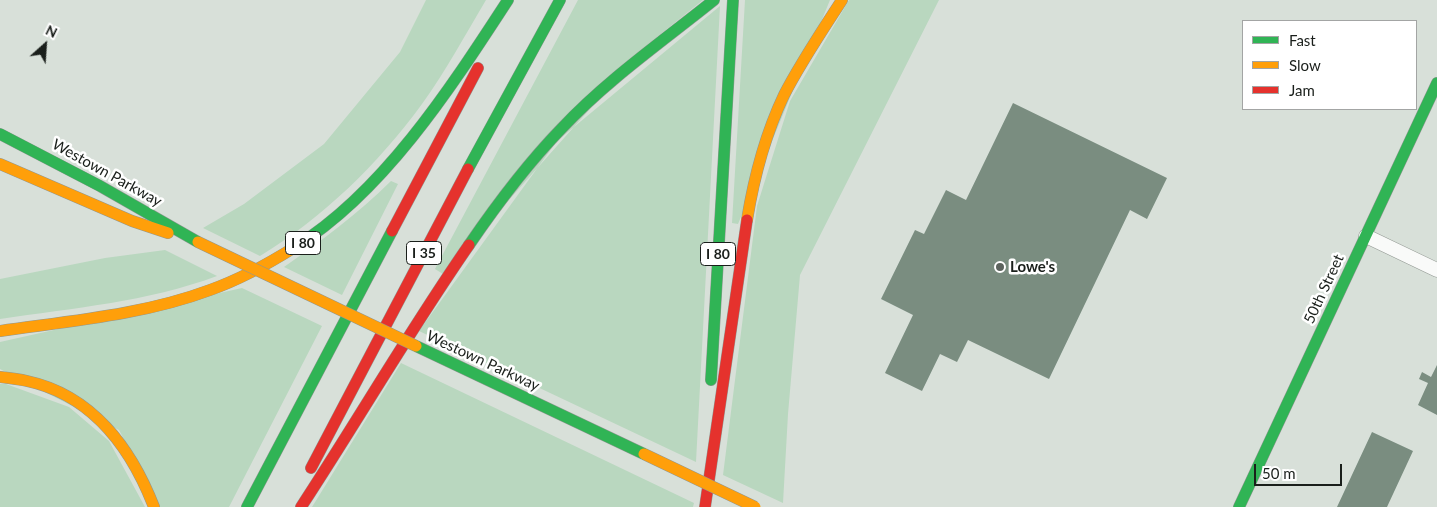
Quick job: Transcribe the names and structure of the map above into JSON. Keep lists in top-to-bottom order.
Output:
{
  "streets": {
    "main road": [
      "Westown Parkway",
      "I 80",
      "I 35",
      "50th Street"
    ]
  },
  "places": ["Lowe's"],
  "legend": ["Fast", "Slow", "Jam"],
  "scale_bar": "50 m",
  "north": "top right"
}
